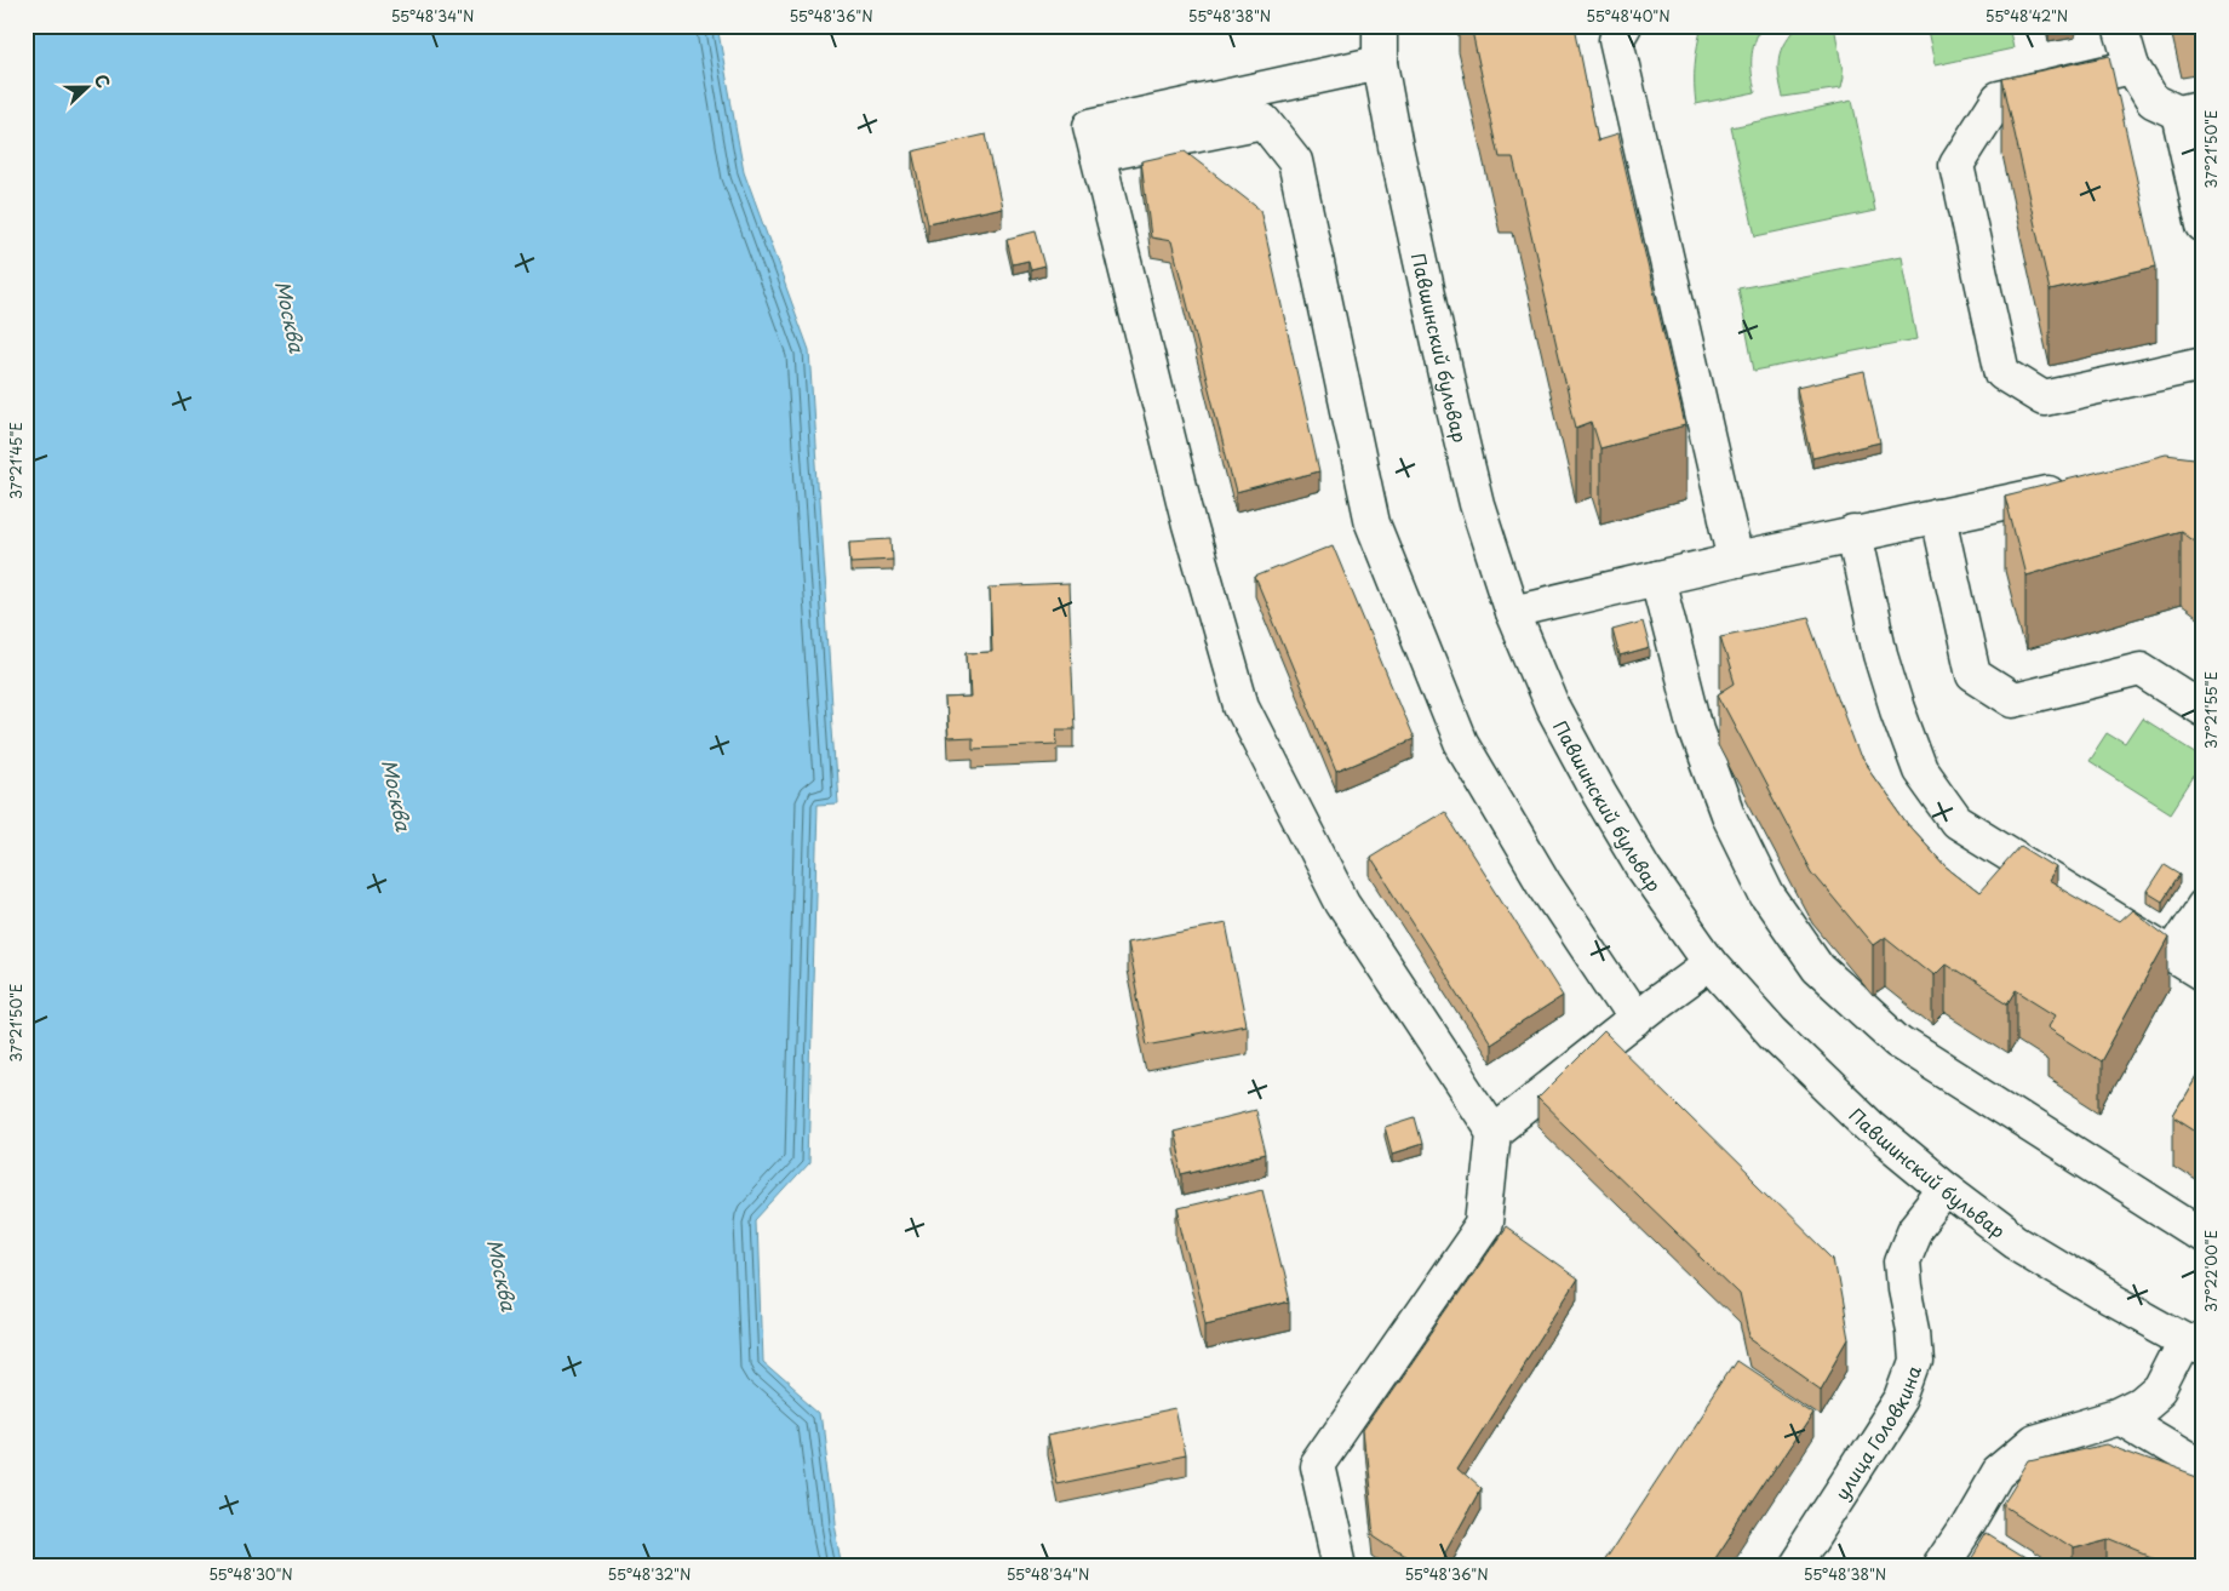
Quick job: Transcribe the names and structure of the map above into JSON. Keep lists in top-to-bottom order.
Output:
{
  "streets": {
    "street": ["Павшинский бульвар", "улица Головкина"]
  },
  "crossings": [
    ["Павшинский бульвар", "улица Головкина"]
  ],
  "water": ["Москва"],
  "north": "right",
  "coordinates": [
    "55°48'34\"N",
    "55°48'36\"N",
    "55°48'38\"N",
    "55°48'40\"N",
    "55°48'42\"N",
    "37°21'50\"E",
    "37°21'45\"E",
    "37°21'55\"E",
    "37°22'00\"E",
    "55°48'30\"N",
    "55°48'32\"N"
  ]
}
